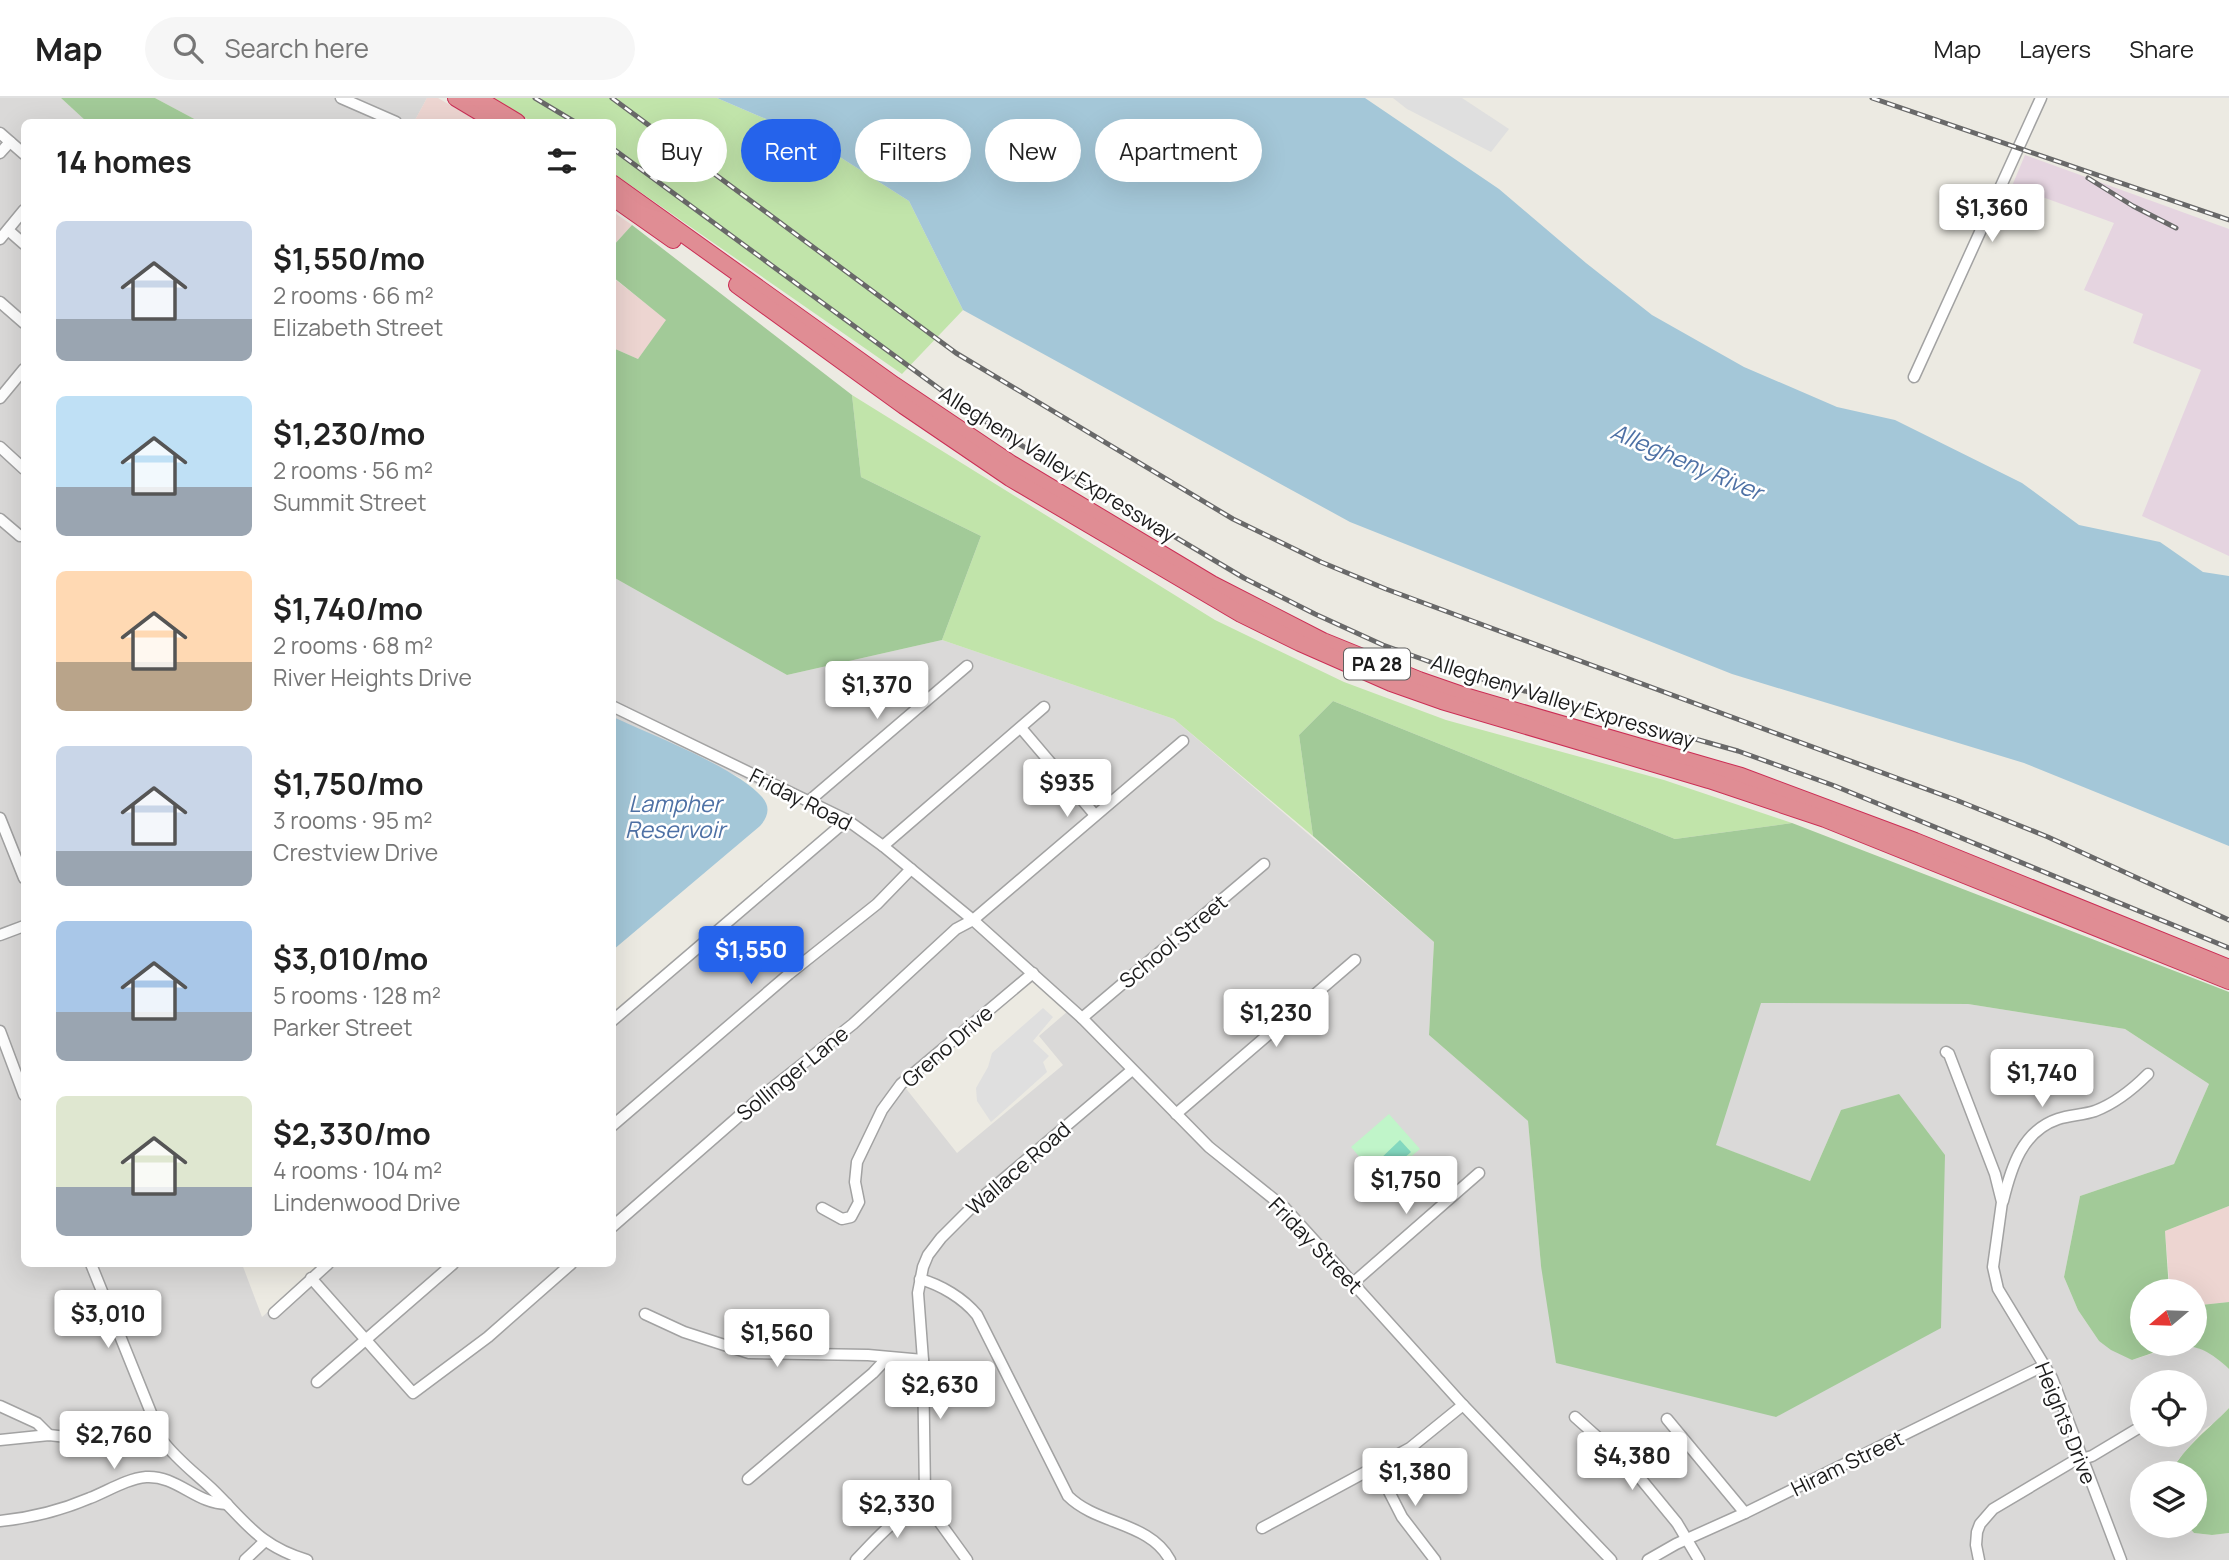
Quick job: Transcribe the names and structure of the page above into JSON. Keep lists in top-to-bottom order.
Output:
{
  "streets": {
    "highway": ["Allegheny Valley Expressway", "PA 28"],
    "street": [
      "Friday Road",
      "School Street",
      "Greno Drive",
      "Sollinger Lane",
      "Wallace Road",
      "Friday Street",
      "Heights Drive",
      "Hiram Street"
    ]
  },
  "crossings": [
    ["Friday Road", "Sollinger Lane"],
    ["Friday Road", "Friday Street"],
    ["School Street", "Friday Street"],
    ["Greno Drive", "Friday Street"],
    ["Sollinger Lane", "Friday Street"],
    ["Wallace Road", "Friday Street"],
    ["Heights Drive", "Hiram Street"]
  ],
  "water": ["Allegheny River", "Lampher Reservoir"],
  "north": "left",
  "page": {
    "header": "Map",
    "search": "Search here",
    "nav": ["Map", "Layers", "Share"],
    "chip": [
      "Buy",
      "Rent",
      "Filters",
      "New",
      "Apartment"
    ],
    "heading": "14 homes",
    "price": [
      "$1,360",
      "$1,370",
      "$935",
      "$1,550",
      "$1,230",
      "$1,740",
      "$1,750",
      "$3,010",
      "$1,560",
      "$2,630",
      "$2,760",
      "$4,380",
      "$1,380",
      "$2,330"
    ],
    "list": [
      {
        "name": "$1,550/mo",
        "note": "2 rooms · 66 m² · Elizabeth Street"
      },
      {
        "name": "$1,230/mo",
        "note": "2 rooms · 56 m² · Summit Street"
      },
      {
        "name": "$1,740/mo",
        "note": "2 rooms · 68 m² · River Heights Drive"
      },
      {
        "name": "$1,750/mo",
        "note": "3 rooms · 95 m² · Crestview Drive"
      },
      {
        "name": "$3,010/mo",
        "note": "5 rooms · 128 m² · Parker Street"
      },
      {
        "name": "$2,330/mo",
        "note": "4 rooms · 104 m² · Lindenwood Drive"
      }
    ]
  }
}
